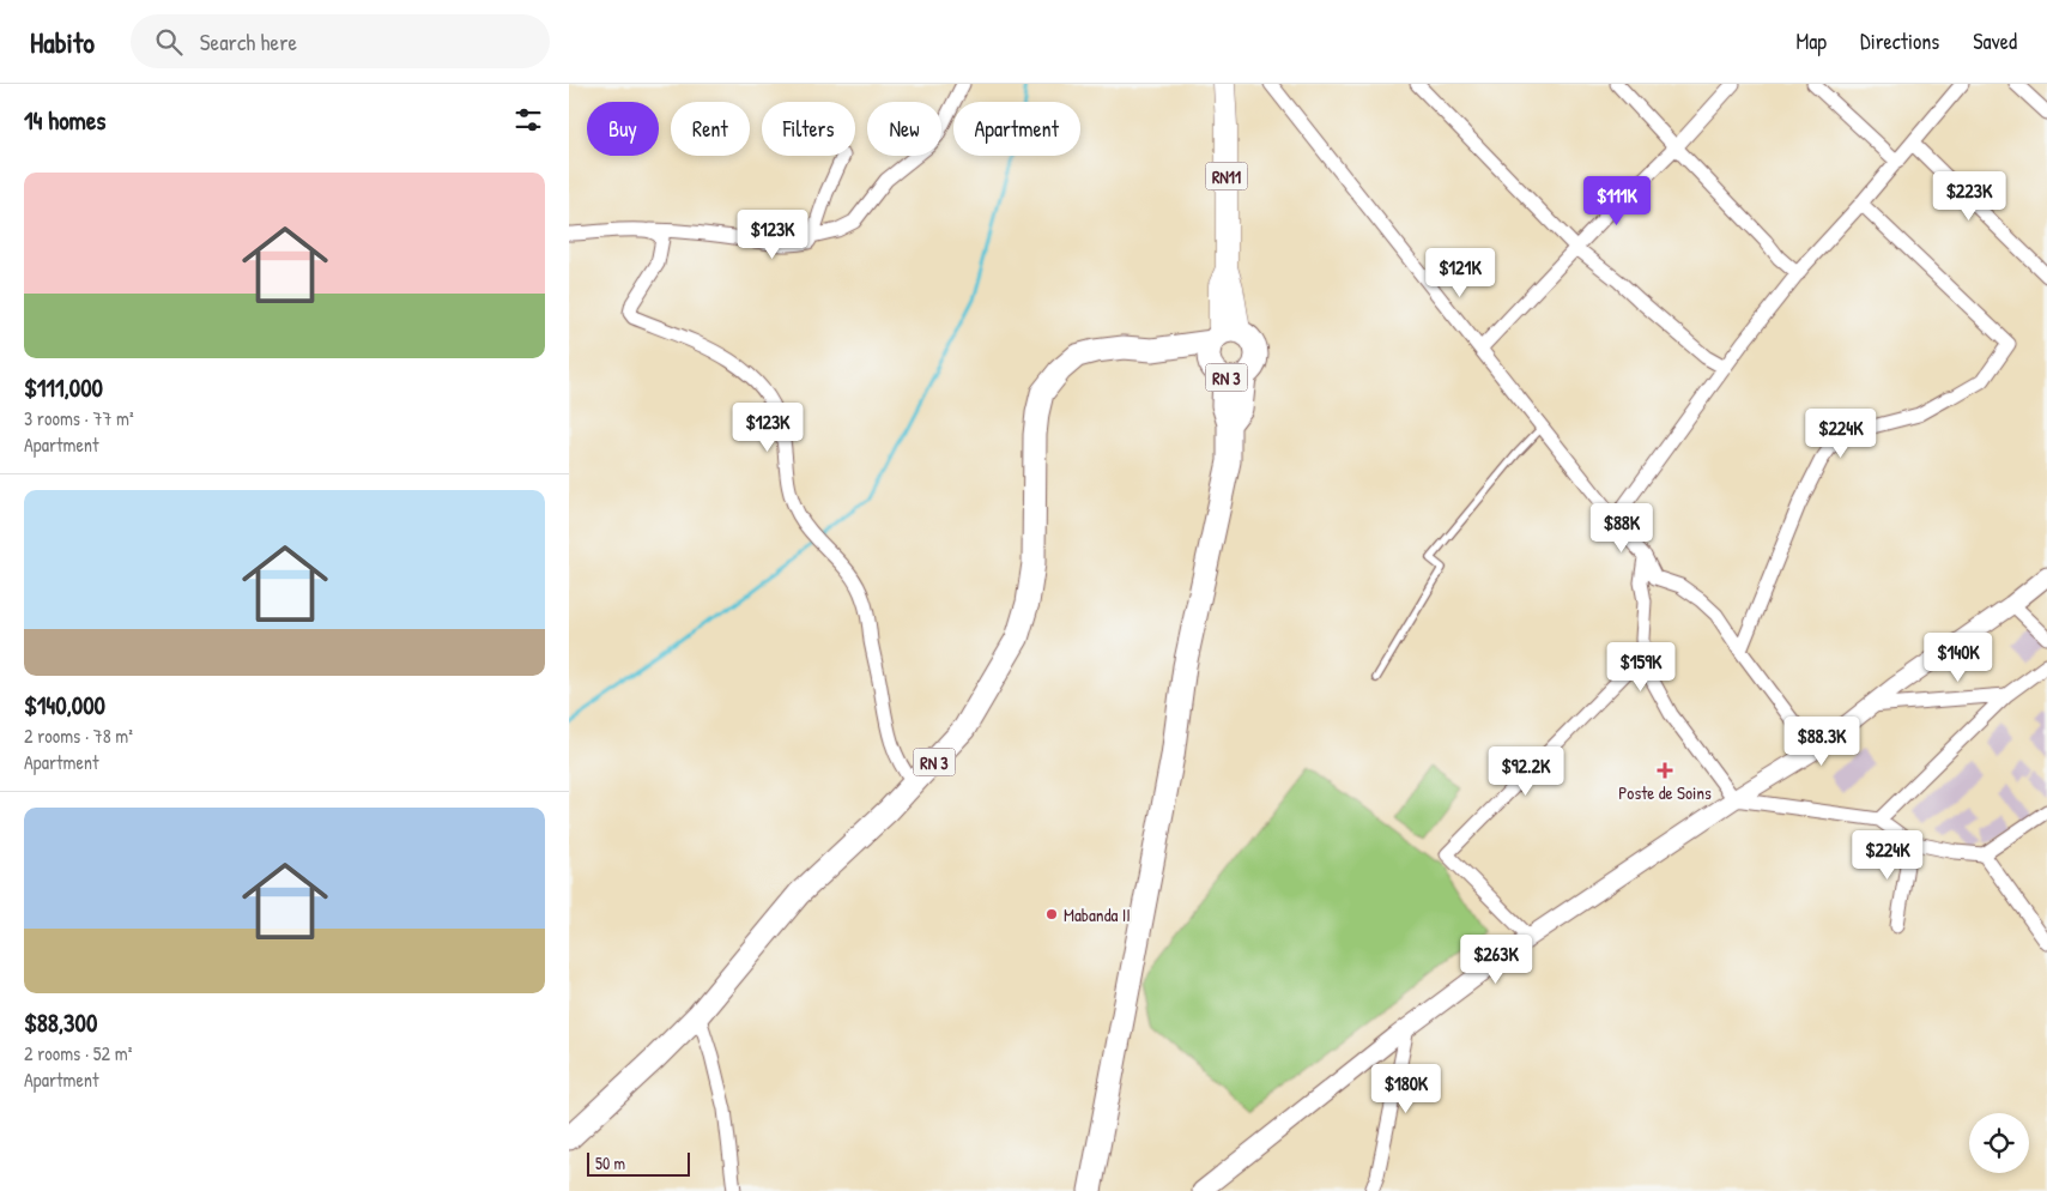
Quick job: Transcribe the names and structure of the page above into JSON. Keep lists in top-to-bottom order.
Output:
{
  "streets": {
    "highway": ["RN 3"],
    "main road": ["RN11"]
  },
  "crossings": [
    ["RN11", "RN 3"]
  ],
  "places": {
    "health": ["Poste de Soins"],
    "other": ["Mabanda II"]
  },
  "scale_bar": "50 m",
  "page": {
    "header": "Habito",
    "search": "Search here",
    "nav": ["Map", "Directions", "Saved"],
    "heading": "14 homes",
    "chip": [
      "Buy",
      "Rent",
      "Filters",
      "New",
      "Apartment"
    ],
    "list": [
      {
        "name": "$111,000",
        "note": "3 rooms · 77 m² · Apartment"
      },
      {
        "name": "$140,000",
        "note": "2 rooms · 78 m² · Apartment"
      },
      {
        "name": "$88,300",
        "note": "2 rooms · 52 m² · Apartment"
      }
    ],
    "price": [
      "$223K",
      "$111K",
      "$123K",
      "$121K",
      "$123K",
      "$224K",
      "$88K",
      "$140K",
      "$159K",
      "$88.3K",
      "$92.2K",
      "$224K",
      "$263K",
      "$180K"
    ],
    "scale": "50 m"
  }
}
